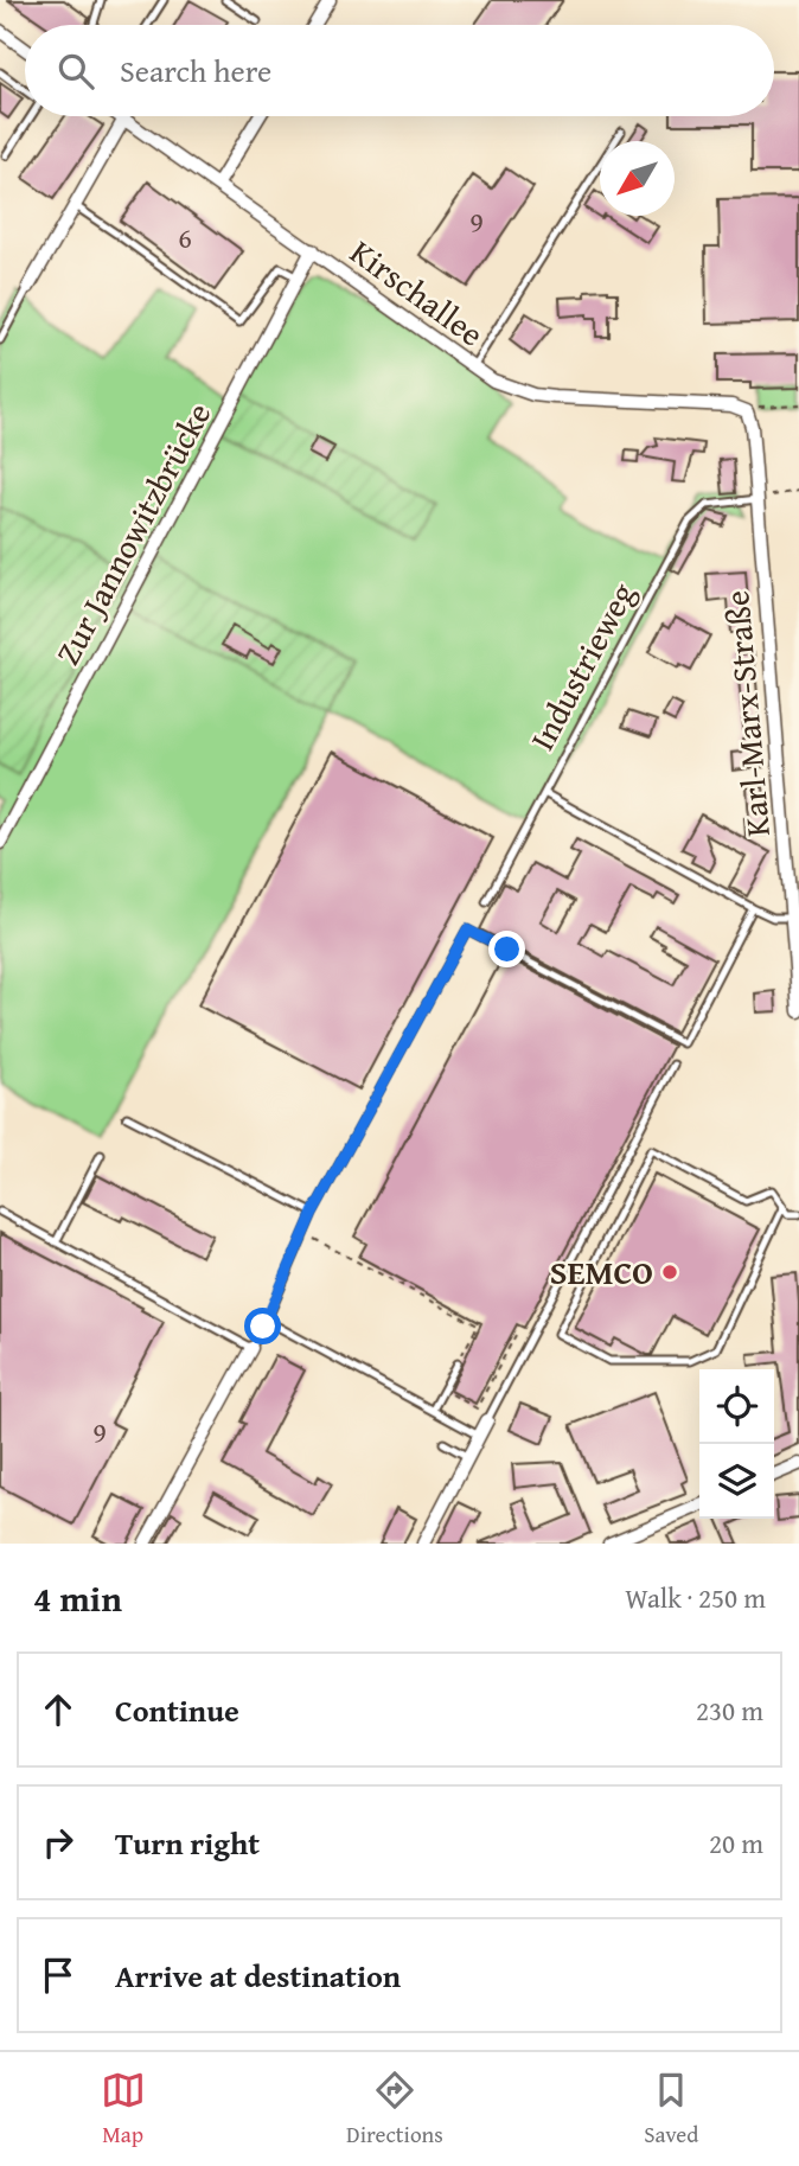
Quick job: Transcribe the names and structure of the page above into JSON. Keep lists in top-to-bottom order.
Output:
{
  "streets": {
    "street": ["Kirschallee", "Zur Jannowitzbrücke", "Karl-Marx-Straße"],
    "lane": ["Industrieweg"]
  },
  "crossings": [
    ["Kirschallee", "Zur Jannowitzbrücke"],
    ["Kirschallee", "Karl-Marx-Straße"],
    ["Industrieweg", "Karl-Marx-Straße"]
  ],
  "places": ["SEMCO"],
  "house_numbers": ["9", "6", "9"],
  "north": "bottom left",
  "page": {
    "search": "Search here",
    "heading": ["4 min", "Walk · 250 m"],
    "list": [
      ["Continue", "230 m"],
      ["Turn right", "20 m"],
      "Arrive at destination"
    ],
    "nav": ["Map", "Directions", "Saved"]
  }
}
